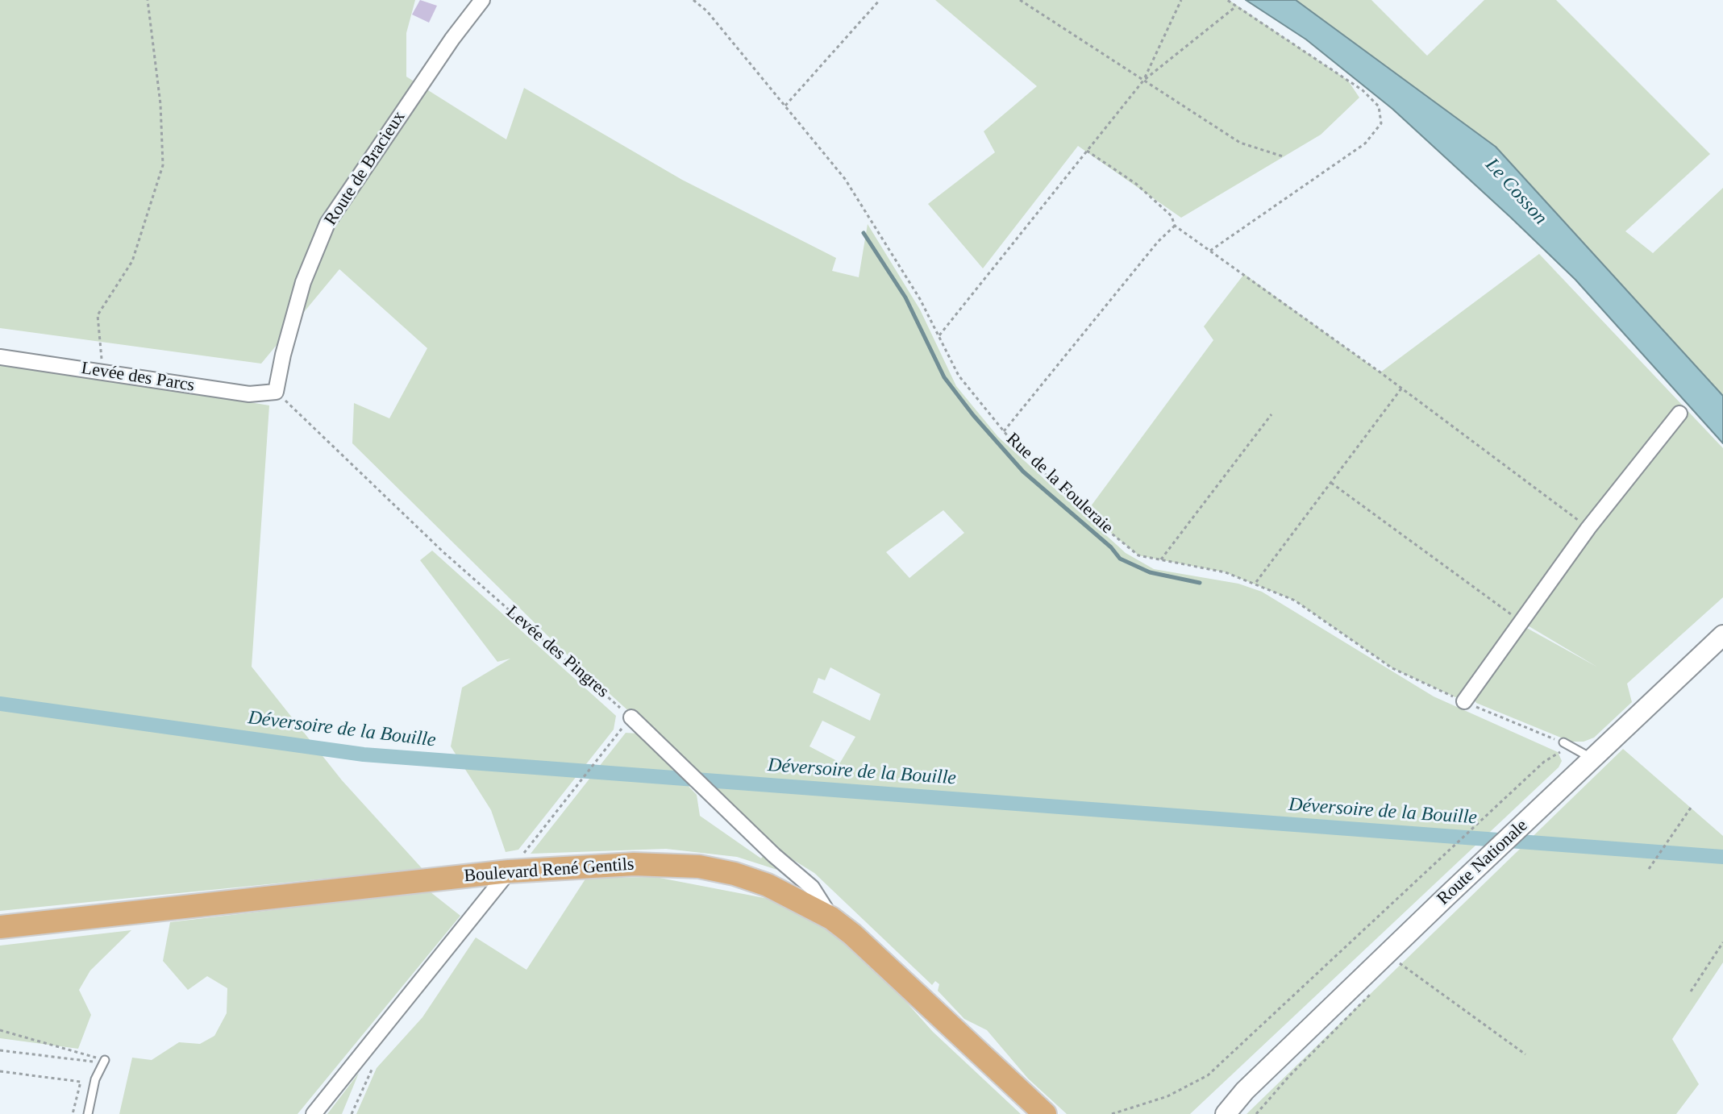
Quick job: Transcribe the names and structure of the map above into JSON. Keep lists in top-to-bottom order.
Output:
{
  "streets": {
    "main road": ["Route Nationale", "Boulevard René Gentils"],
    "street": ["Route de Bracieux", "Levée des Parcs"],
    "path": ["Rue de la Fouleraie", "Levée des Pingres"]
  },
  "crossings": [
    ["Route de Bracieux", "Levée des Parcs"],
    ["Route de Bracieux", "Levée des Pingres"],
    ["Levée des Parcs", "Levée des Pingres"]
  ],
  "water": ["Le Cosson", "Déversoire de la Bouille"]
}
